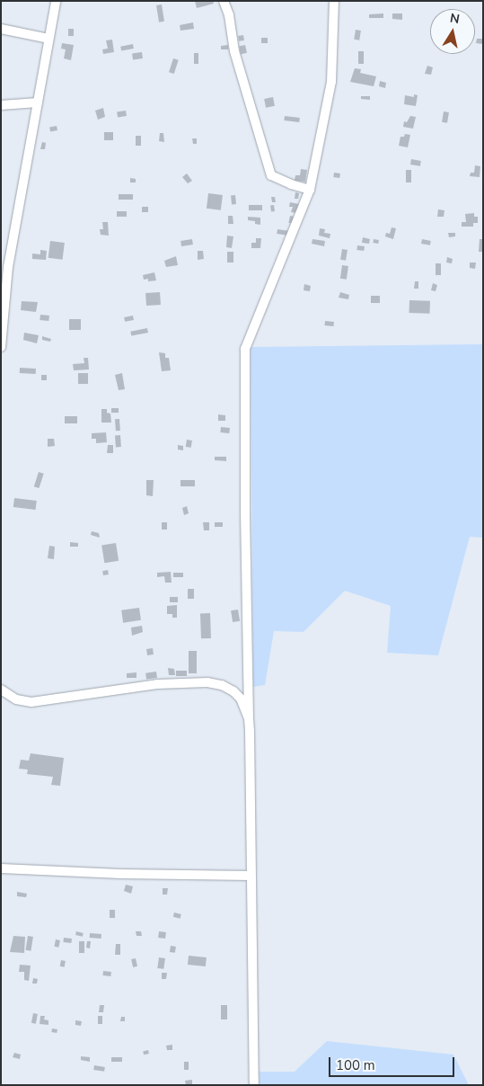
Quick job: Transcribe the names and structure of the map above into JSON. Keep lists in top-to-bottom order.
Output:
{
  "scale_bar": "100 m",
  "north": "top"
}
